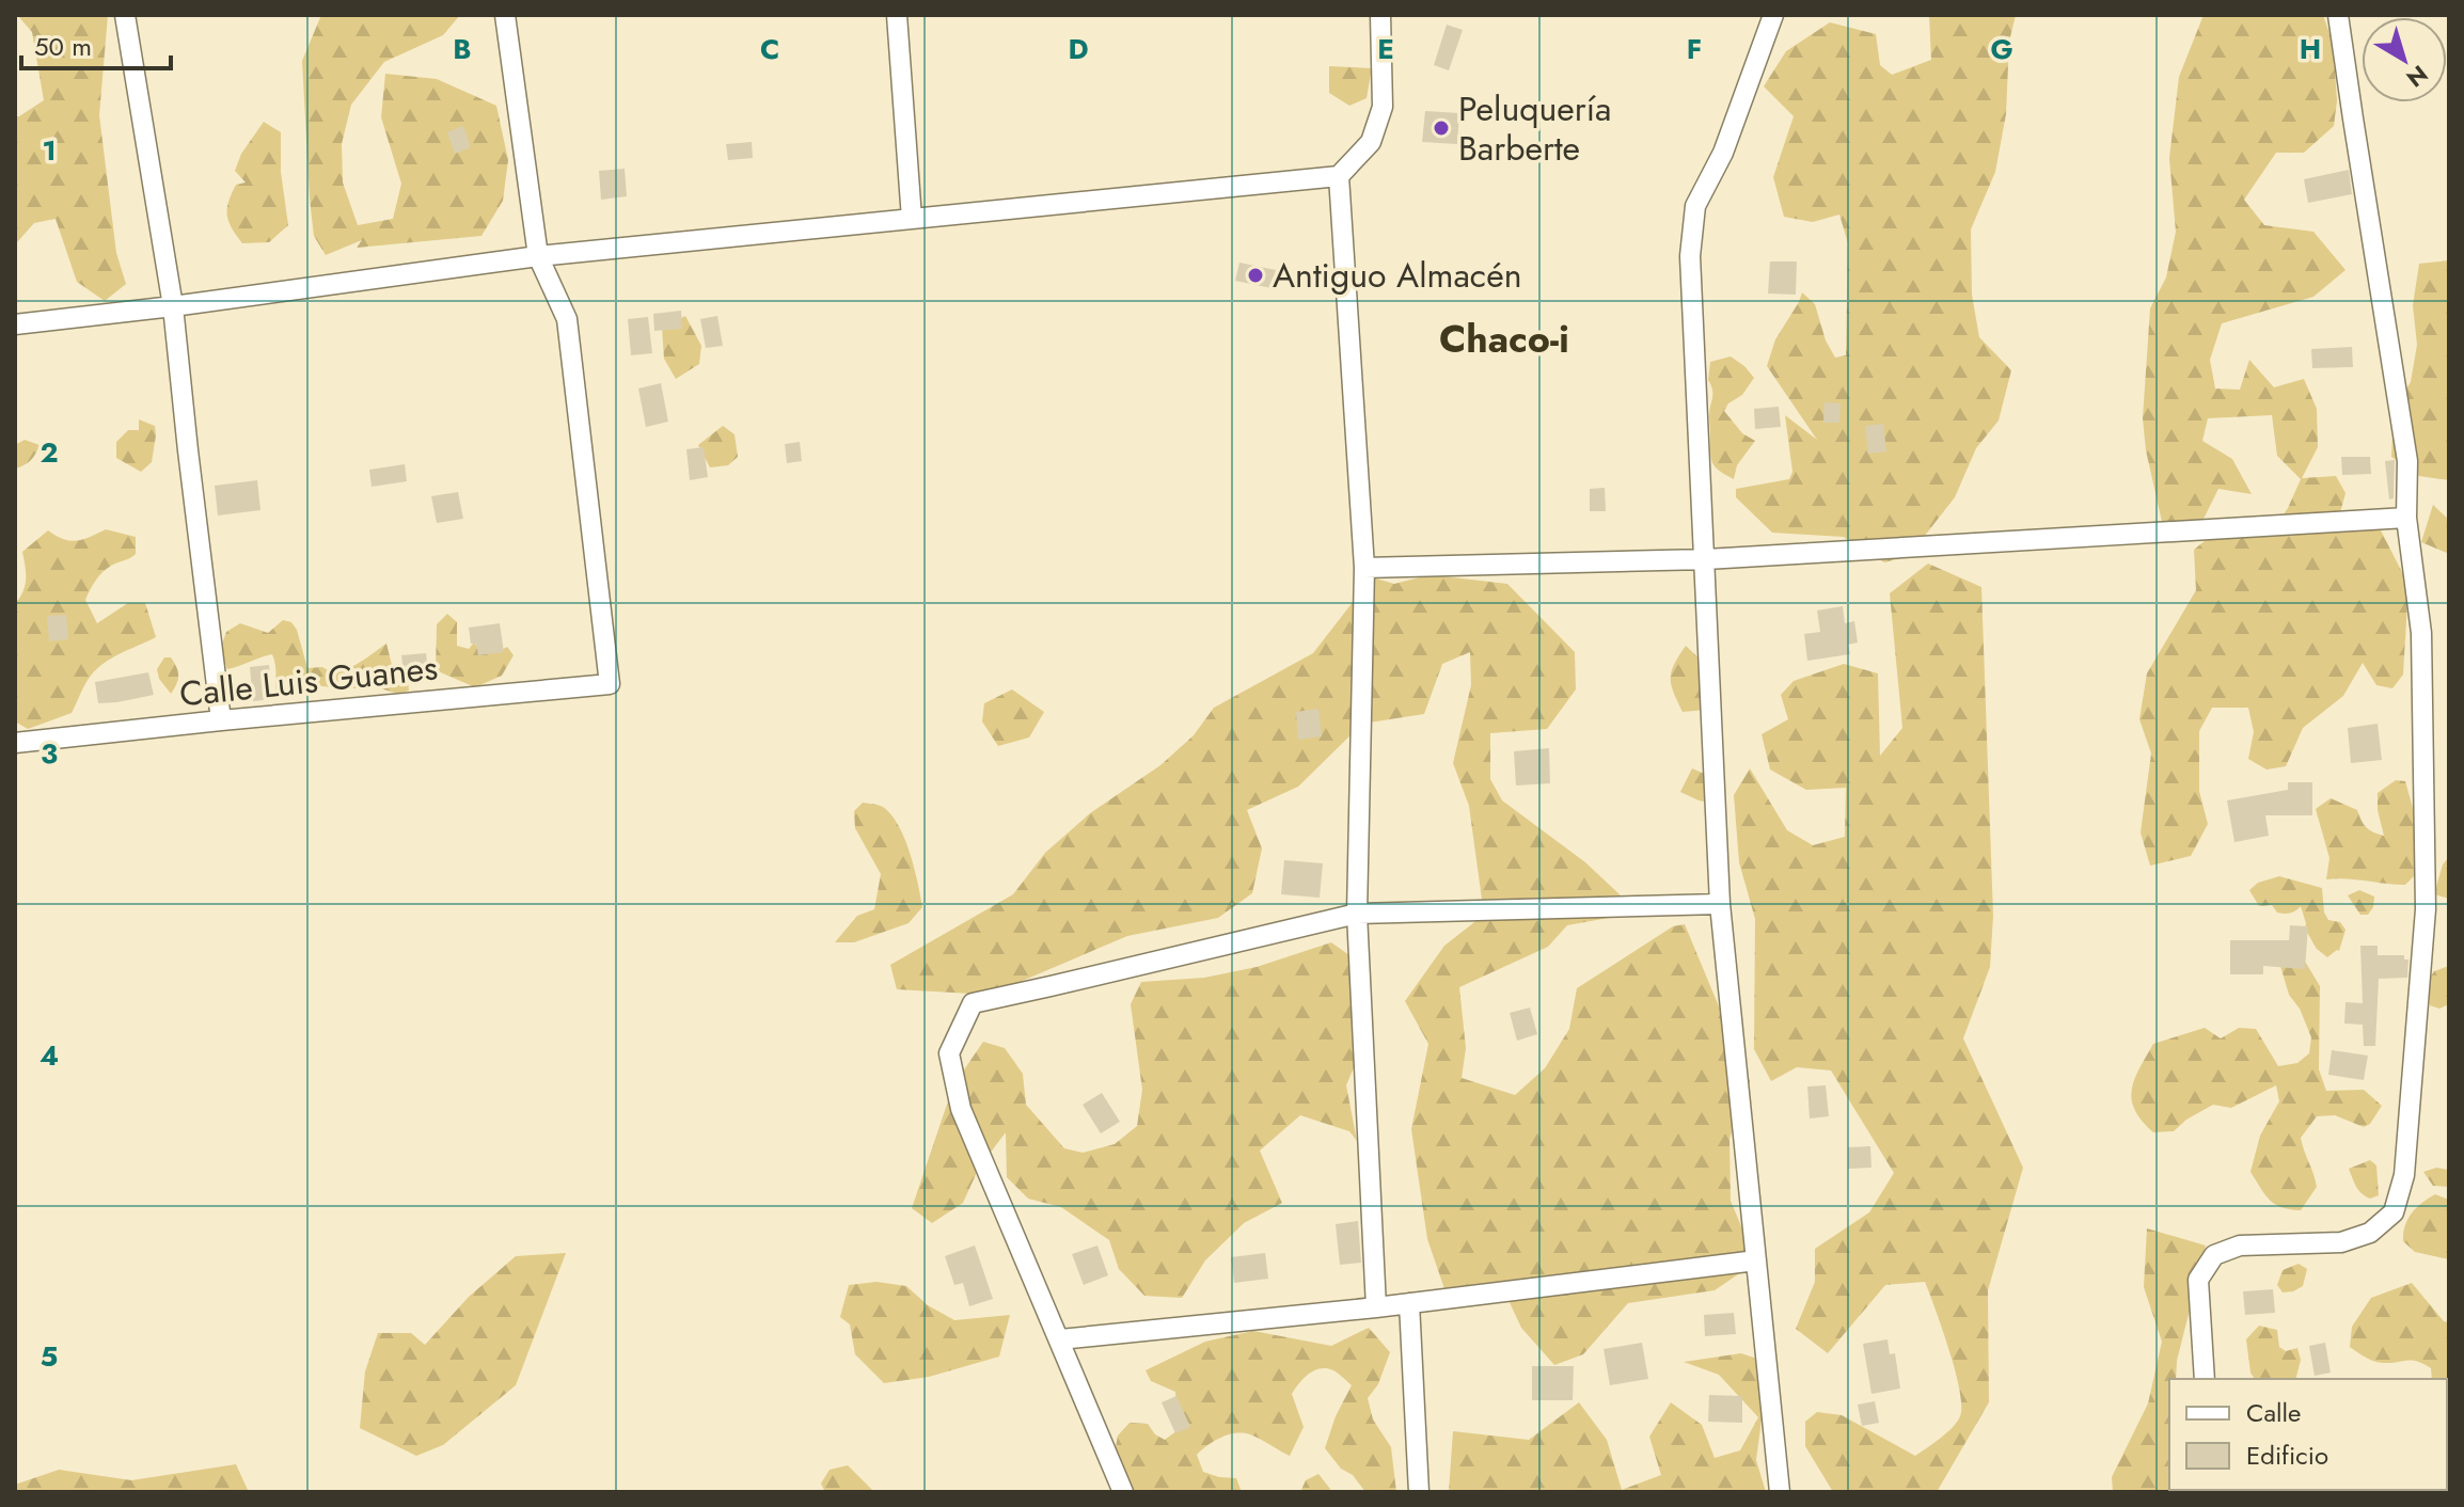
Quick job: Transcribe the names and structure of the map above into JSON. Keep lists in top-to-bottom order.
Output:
{
  "streets": {
    "street": ["Calle Luis Guanes"]
  },
  "districts": ["Chaco-i"],
  "places": ["Peluquería Barberte", "Antiguo Almacén"],
  "legend": ["Calle", "Edificio"],
  "scale_bar": "50 m",
  "north": "bottom right",
  "grid": {
    "columns": [
      "B",
      "C",
      "D",
      "E",
      "F",
      "G",
      "H"
    ],
    "rows": [
      "1",
      "2",
      "3",
      "4",
      "5"
    ]
  }
}
